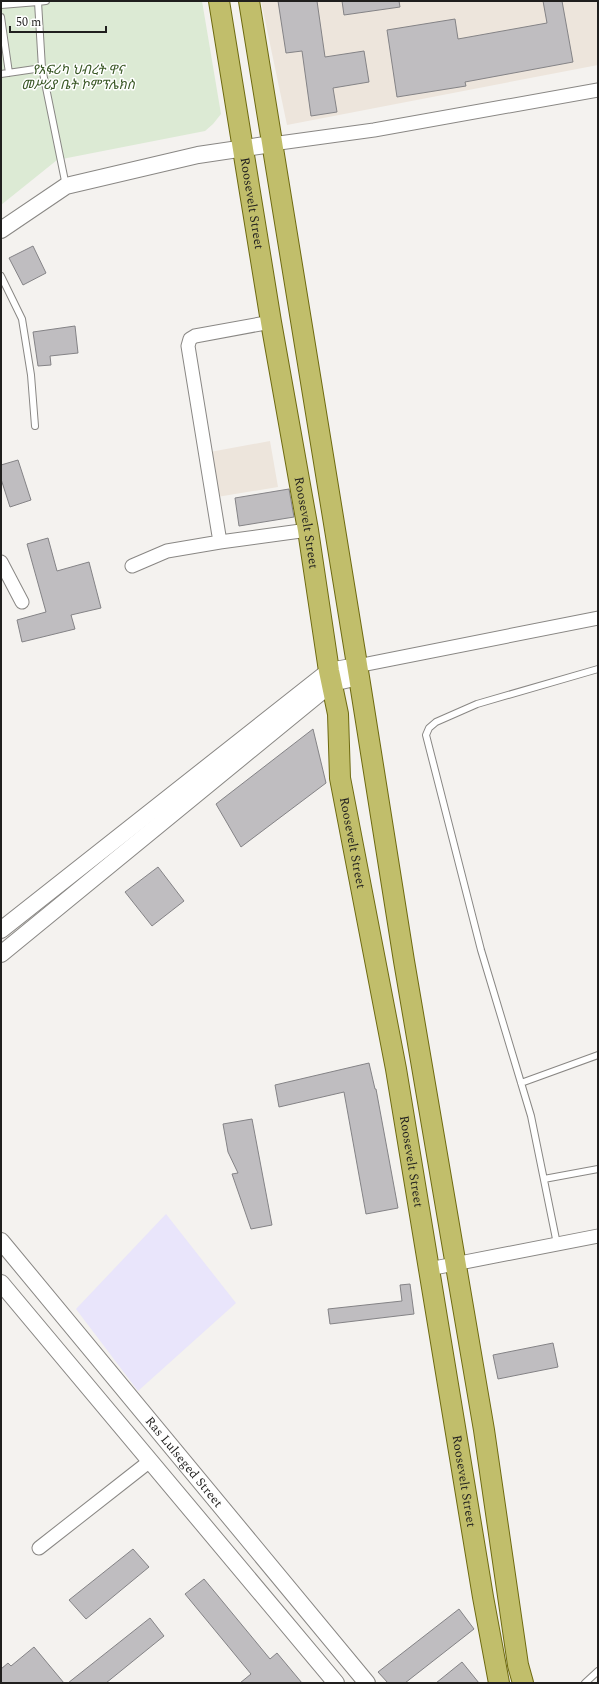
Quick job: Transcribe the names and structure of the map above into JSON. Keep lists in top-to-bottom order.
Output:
{
  "streets": {
    "main road": ["Roosevelt Street"],
    "street": ["Ras Lulseged Street"]
  },
  "parks": ["የአፍሪካ ህብረት ዋና መሥሪያ ቤት ኮምፕሌክስ"],
  "scale_bar": "50 m"
}
